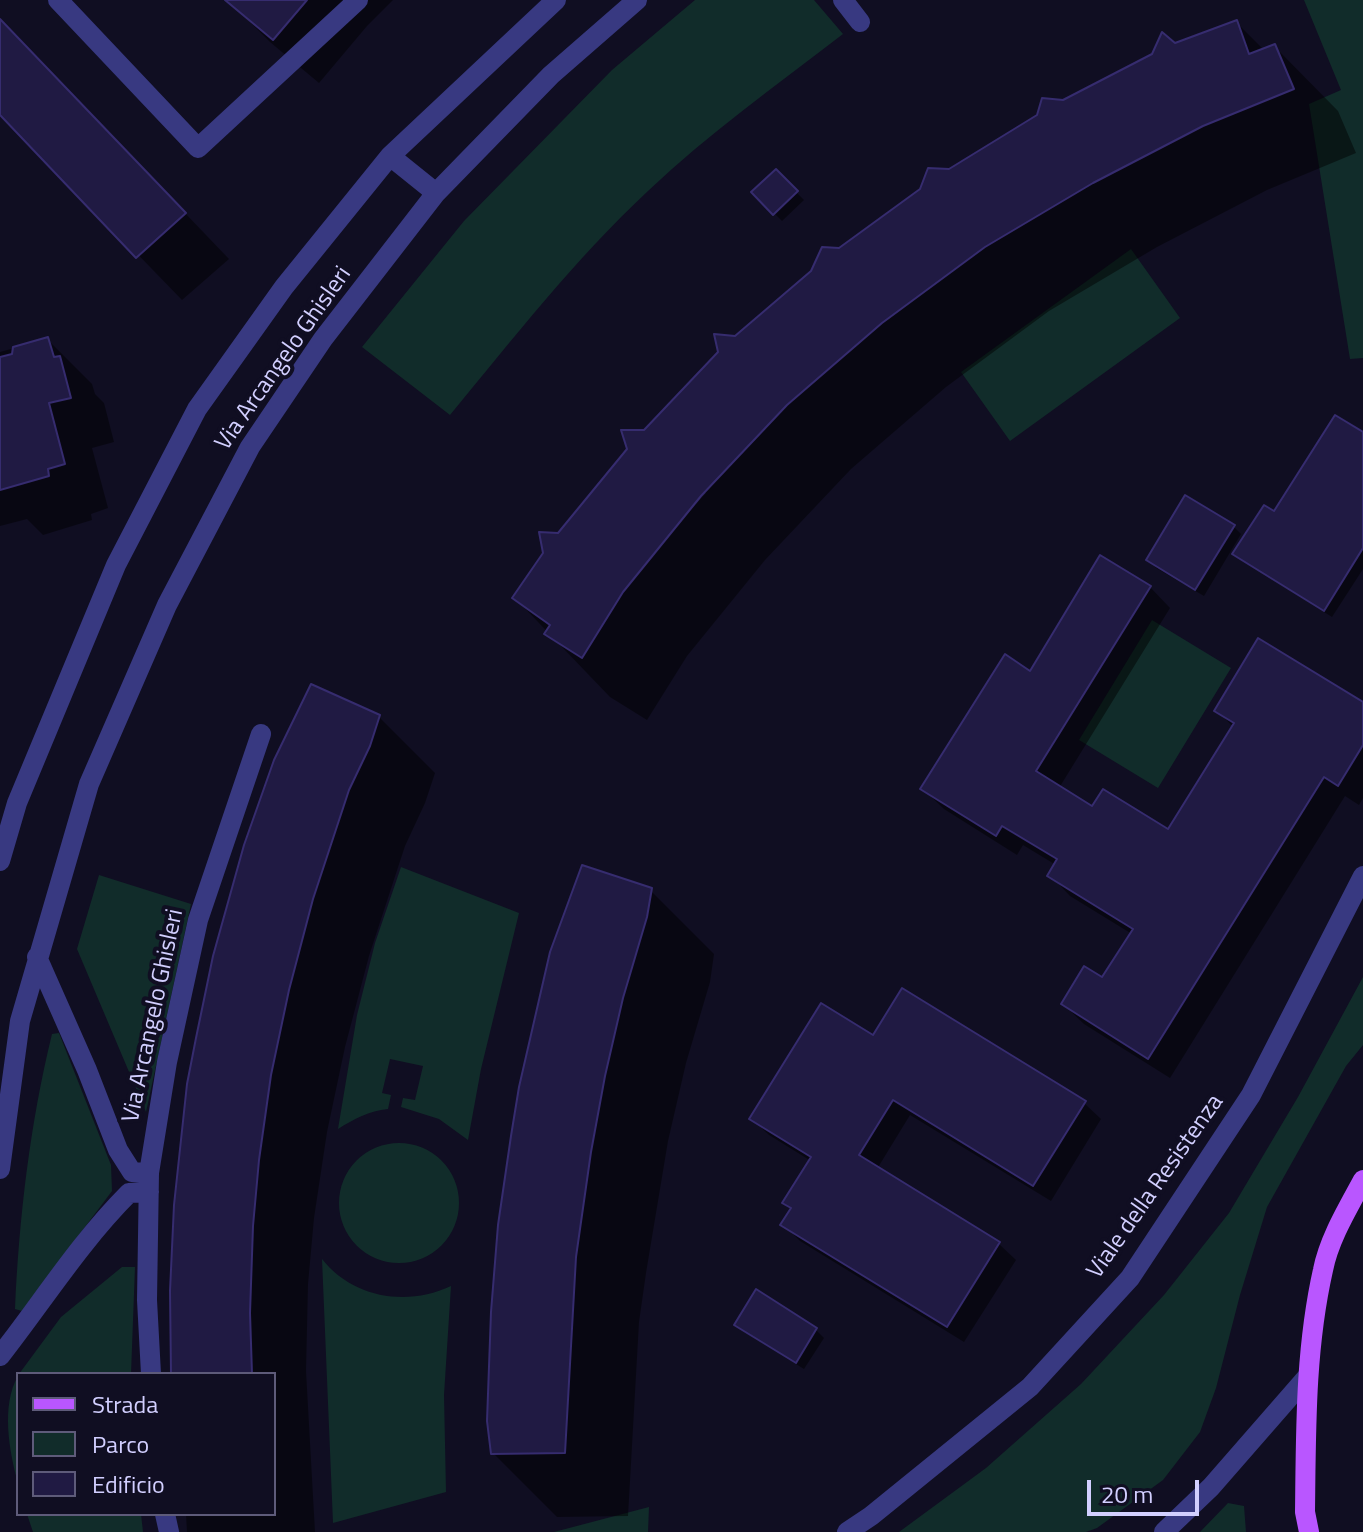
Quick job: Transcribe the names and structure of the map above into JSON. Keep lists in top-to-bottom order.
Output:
{
  "streets": {
    "street": ["Via Arcangelo Ghisleri", "Viale della Resistenza"]
  },
  "legend": ["Strada", "Parco", "Edificio"],
  "scale_bar": "20 m"
}
